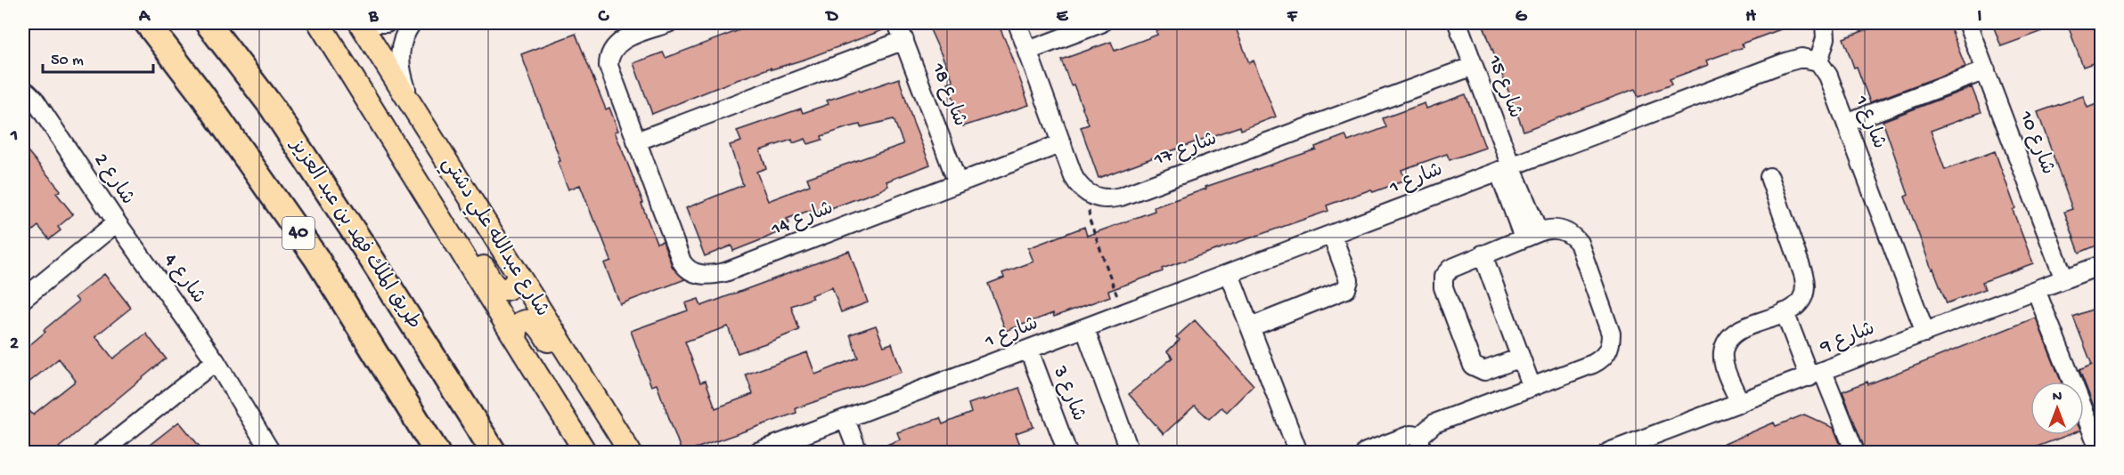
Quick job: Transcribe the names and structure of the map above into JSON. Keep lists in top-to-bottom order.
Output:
{
  "streets": {
    "highway": ["40", "طريق الملك فهد بن عبد العزيز"],
    "main road": ["شارع عبدالله علي دشتي"],
    "street": [
      "شارع 15",
      "شارع 18",
      "شارع 1",
      "شارع 10",
      "شارع 17",
      "شارع 2",
      "شارع 14",
      "شارع 4",
      "شارع 9",
      "شارع 3"
    ]
  },
  "crossings": [
    ["شارع 15", "شارع 1"],
    ["شارع 15", "شارع 17"],
    ["شارع 18", "شارع 14"],
    ["شارع 1", "شارع 9"],
    ["شارع 1", "شارع 3"],
    ["شارع 10", "شارع 9"],
    ["شارع 2", "شارع 4"]
  ],
  "scale_bar": "50 m",
  "north": "top",
  "grid": {
    "columns": [
      "A",
      "B",
      "C",
      "D",
      "E",
      "F",
      "G",
      "H",
      "I"
    ],
    "rows": ["1", "2"]
  }
}
